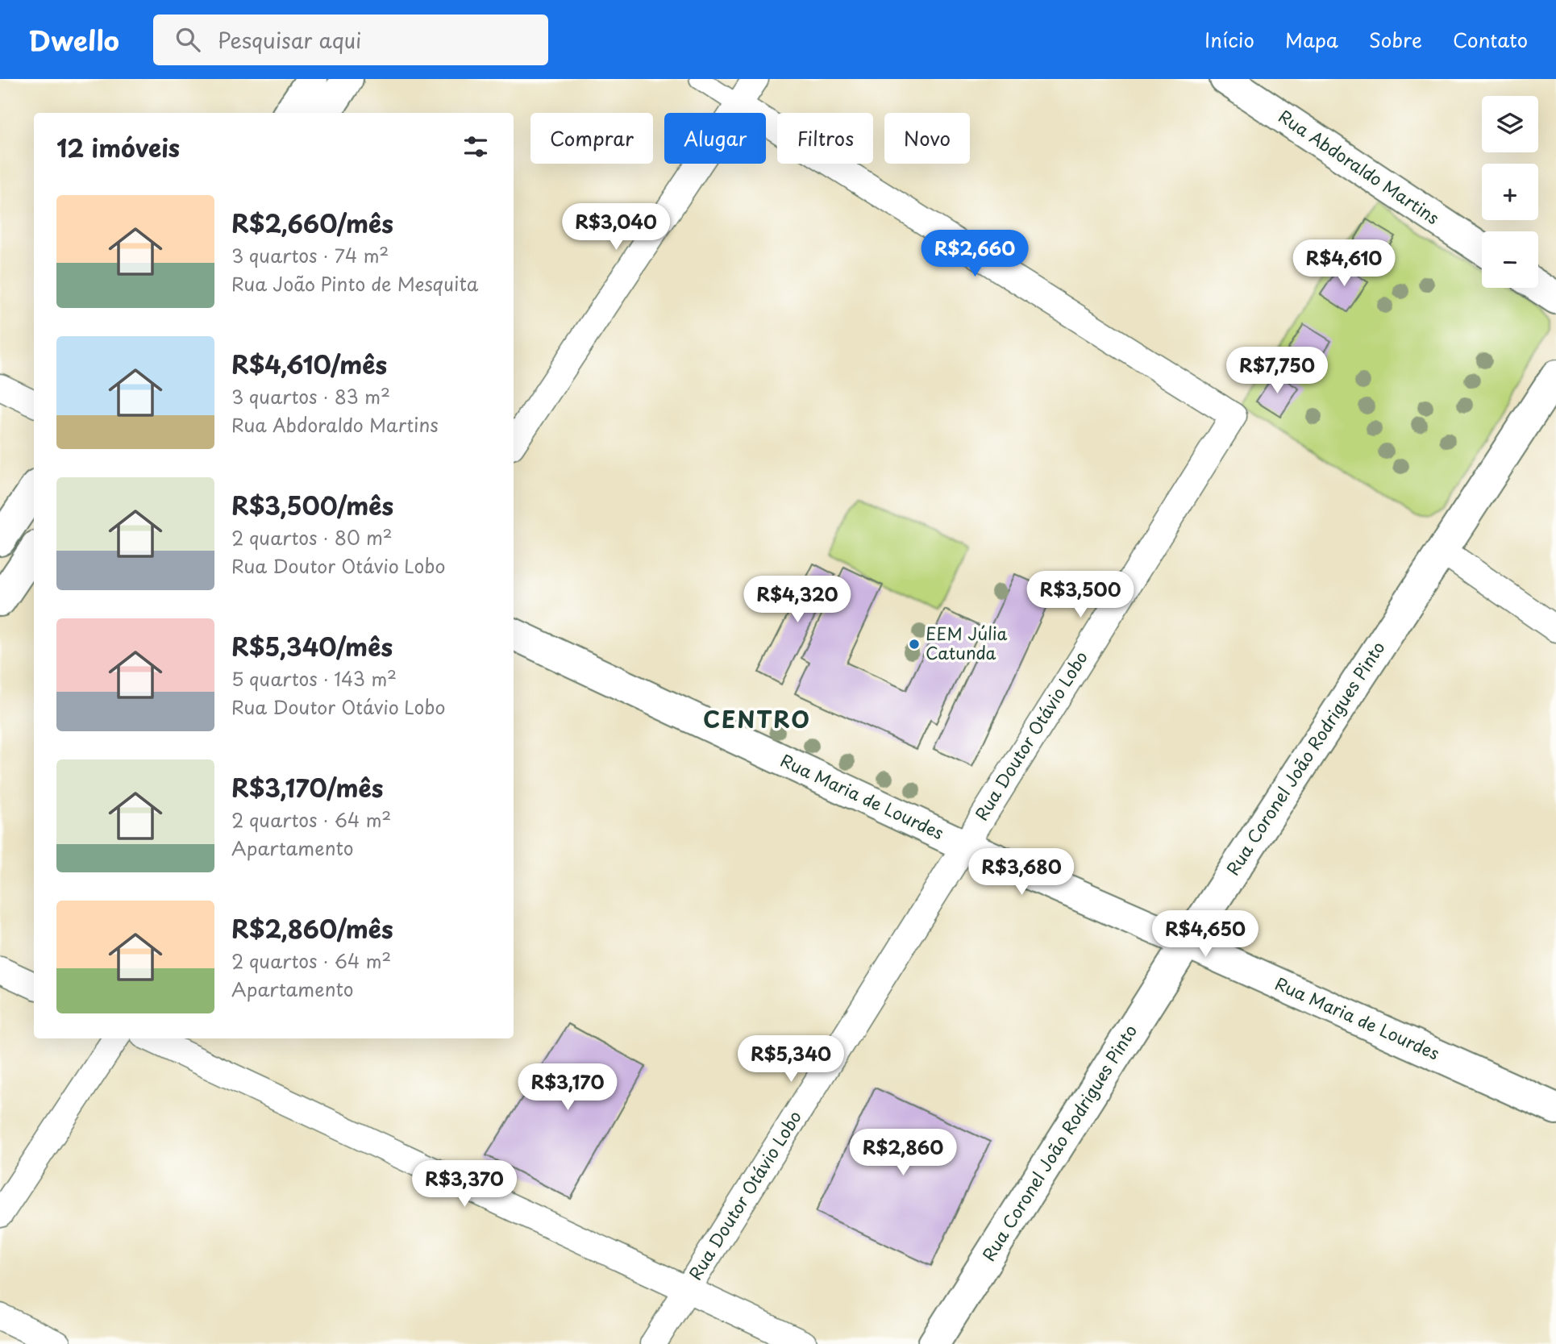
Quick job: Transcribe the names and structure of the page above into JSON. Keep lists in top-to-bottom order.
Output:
{
  "streets": {
    "street": [
      "Rua Abdoraldo Martins",
      "Rua Doutor Otávio Lobo",
      "Rua Coronel João Rodrigues Pinto",
      "Rua Maria de Lourdes"
    ]
  },
  "crossings": [
    ["Rua Doutor Otávio Lobo", "Rua Maria de Lourdes"],
    ["Rua Coronel João Rodrigues Pinto", "Rua Maria de Lourdes"]
  ],
  "districts": ["CENTRO"],
  "places": ["EEM Júlia Catunda"],
  "page": {
    "header": "Dwello",
    "search": "Pesquisar aqui",
    "nav": [
      "Início",
      "Mapa",
      "Sobre",
      "Contato"
    ],
    "map_buttons": ["+", "−"],
    "chip": [
      "Comprar",
      "Alugar",
      "Filtros",
      "Novo"
    ],
    "heading": "12 imóveis",
    "list": [
      {
        "name": "R$2,660/mês",
        "note": "3 quartos · 74 m² · Rua João Pinto de Mesquita"
      },
      {
        "name": "R$4,610/mês",
        "note": "3 quartos · 83 m² · Rua Abdoraldo Martins"
      },
      {
        "name": "R$3,500/mês",
        "note": "2 quartos · 80 m² · Rua Doutor Otávio Lobo"
      },
      {
        "name": "R$5,340/mês",
        "note": "5 quartos · 143 m² · Rua Doutor Otávio Lobo"
      },
      {
        "name": "R$3,170/mês",
        "note": "2 quartos · 64 m² · Apartamento"
      },
      {
        "name": "R$2,860/mês",
        "note": "2 quartos · 64 m² · Apartamento"
      }
    ],
    "price": [
      "R$3,040",
      "R$2,660",
      "R$4,610",
      "R$7,750",
      "R$3,500",
      "R$4,320",
      "R$3,680",
      "R$4,650",
      "R$5,340",
      "R$3,170",
      "R$2,860",
      "R$3,370"
    ]
  }
}
